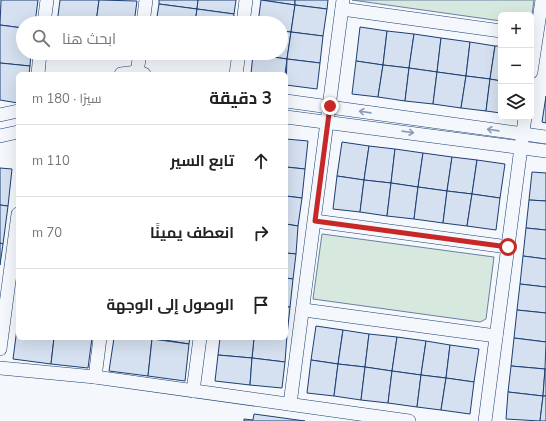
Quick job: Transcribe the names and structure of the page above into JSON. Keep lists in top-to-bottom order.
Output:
{
  "page": {
    "map_buttons": ["+", "−"],
    "search": "ابحث هنا",
    "heading": ["3 دقيقة", "سيرًا · 180 m"],
    "list": [
      ["تابع السير", "110 m"],
      ["انعطف يمينًا", "70 m"],
      "الوصول إلى الوجهة"
    ]
  }
}
